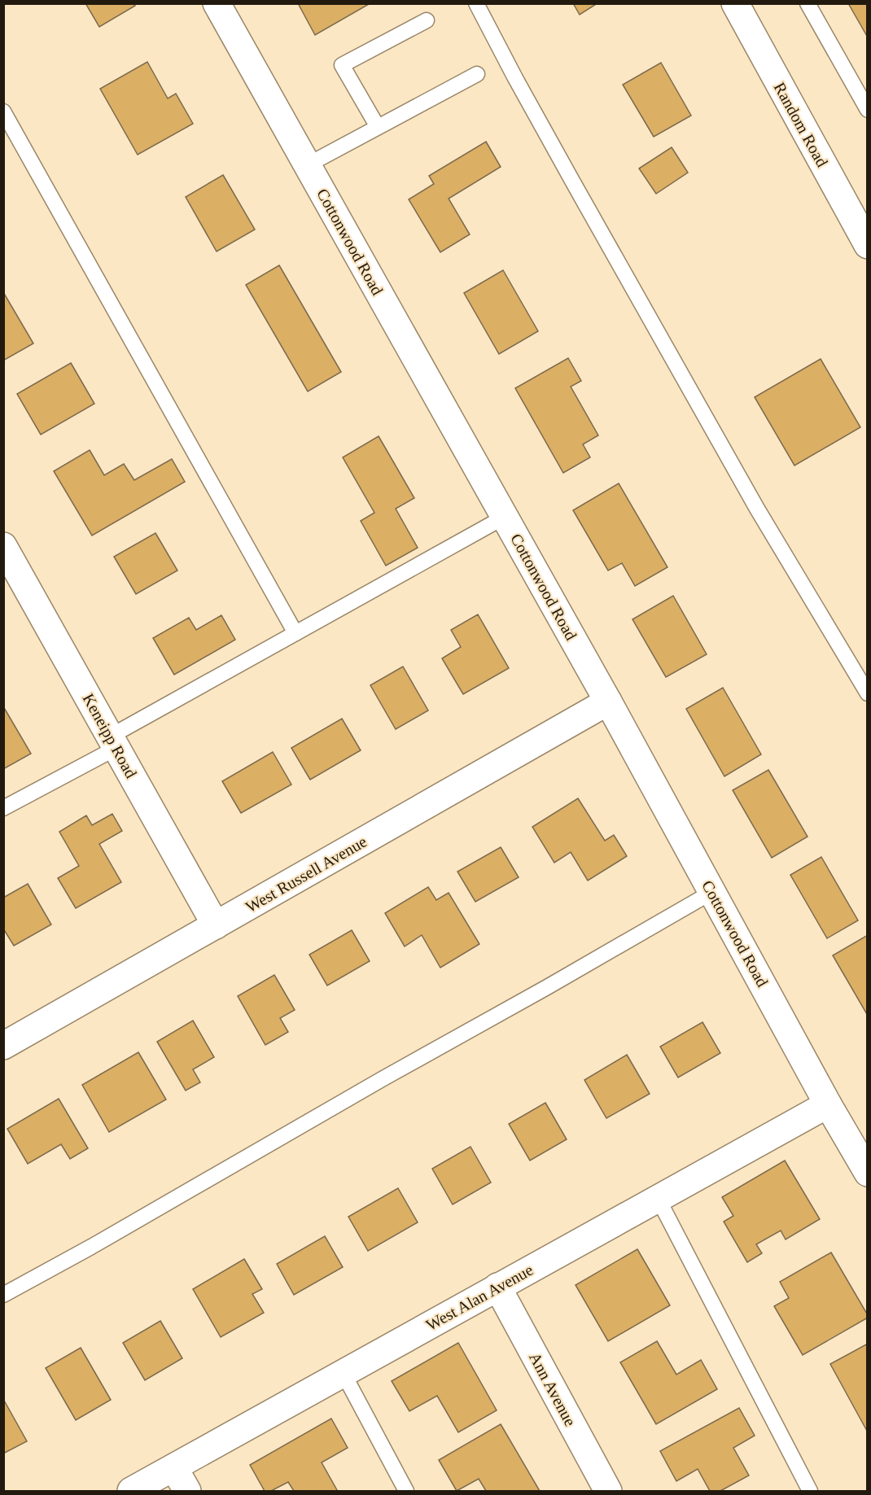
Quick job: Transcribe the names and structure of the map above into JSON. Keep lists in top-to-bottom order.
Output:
{
  "streets": {
    "street": [
      "Random Road",
      "Cottonwood Road",
      "Keneipp Road",
      "West Russell Avenue",
      "West Alan Avenue",
      "Ann Avenue"
    ]
  },
  "crossings": [
    ["Cottonwood Road", "West Russell Avenue"],
    ["Cottonwood Road", "West Alan Avenue"],
    ["Keneipp Road", "West Russell Avenue"],
    ["West Alan Avenue", "Ann Avenue"]
  ]
}
